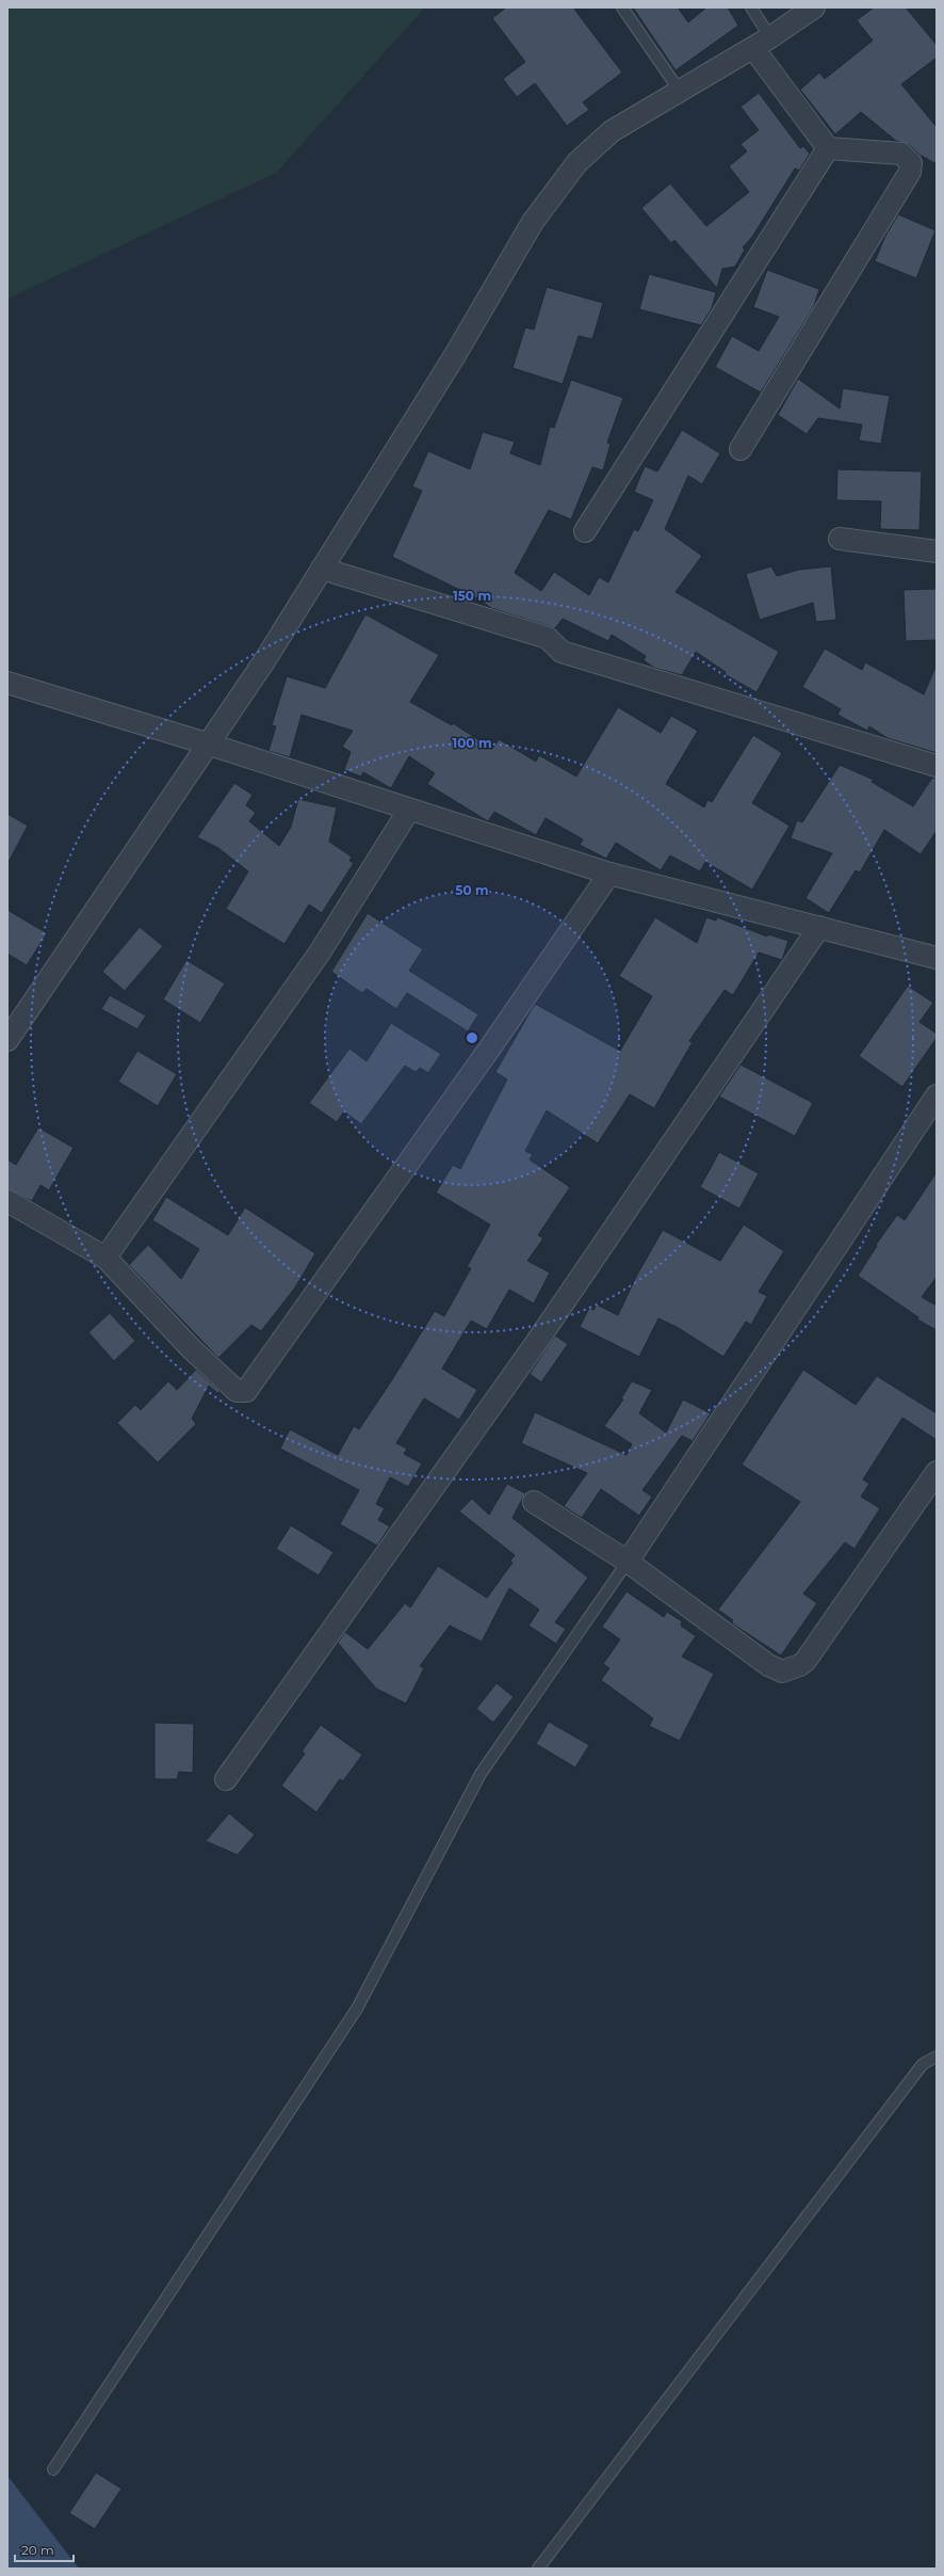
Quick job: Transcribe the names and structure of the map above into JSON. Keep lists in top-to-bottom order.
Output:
{
  "scale_bar": "20 m",
  "rings": ["150 m", "100 m", "50 m"]
}
